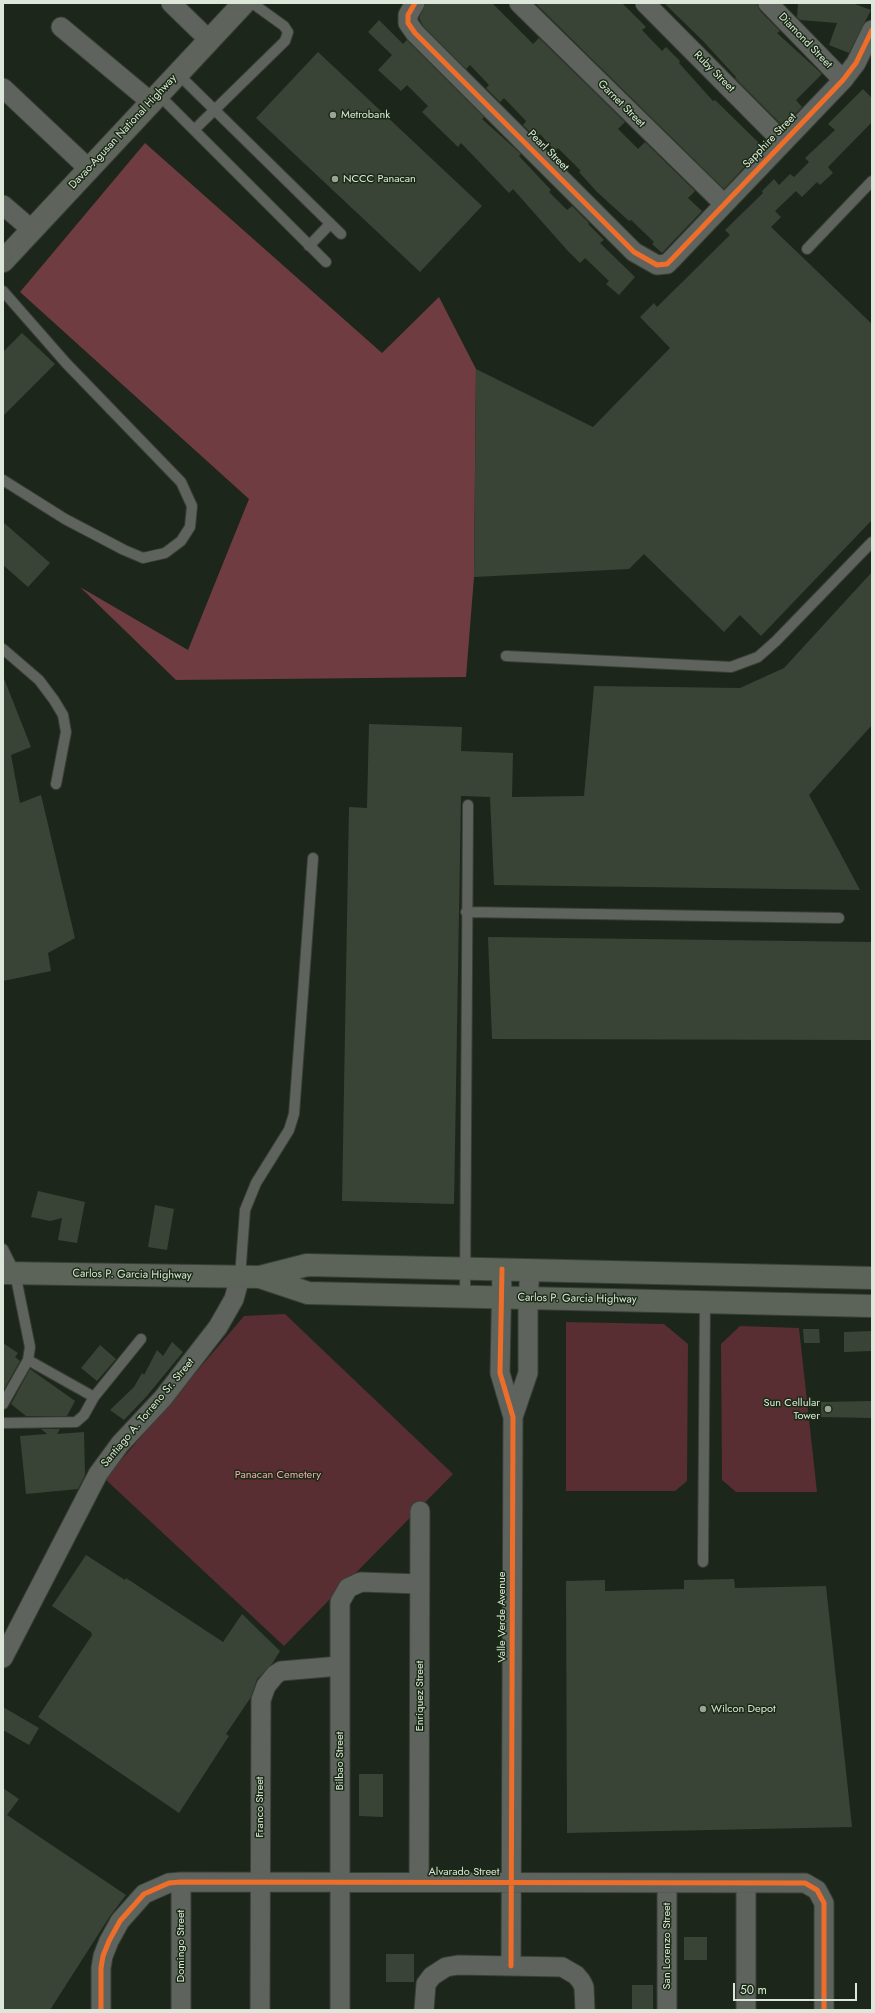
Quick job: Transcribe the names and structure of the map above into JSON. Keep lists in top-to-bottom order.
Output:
{
  "streets": {
    "highway": ["Carlos P. Garcia Highway"],
    "main road": ["Davao-Agusan National Highway"],
    "street": [
      "Diamond Street",
      "Ruby Street",
      "Garnet Street",
      "Sapphire Street",
      "Pearl Street",
      "Santiago A. Torreno Sr. Street",
      "Valle Verde Avenue",
      "Enriquez Street",
      "Bilbao Street",
      "Franco Street",
      "Alvarado Street",
      "Domingo Street",
      "San Lorenzo Street"
    ]
  },
  "crossings": [
    ["Diamond Street", "Sapphire Street"],
    ["Ruby Street", "Sapphire Street"],
    ["Garnet Street", "Sapphire Street"],
    ["Sapphire Street", "Pearl Street"],
    ["Carlos P. Garcia Highway", "Santiago A. Torreno Sr. Street"],
    ["Carlos P. Garcia Highway", "Valle Verde Avenue"],
    ["Valle Verde Avenue", "Alvarado Street"],
    ["Enriquez Street", "Bilbao Street"],
    ["Enriquez Street", "Alvarado Street"],
    ["Bilbao Street", "Franco Street"],
    ["Bilbao Street", "Alvarado Street"],
    ["Franco Street", "Alvarado Street"],
    ["Alvarado Street", "Domingo Street"],
    ["Alvarado Street", "San Lorenzo Street"]
  ],
  "parks": ["Panacan Cemetery"],
  "places": [
    "Metrobank",
    "NCCC Panacan",
    "Sun Cellular Tower",
    "Wilcon Depot"
  ],
  "scale_bar": "50 m"
}
